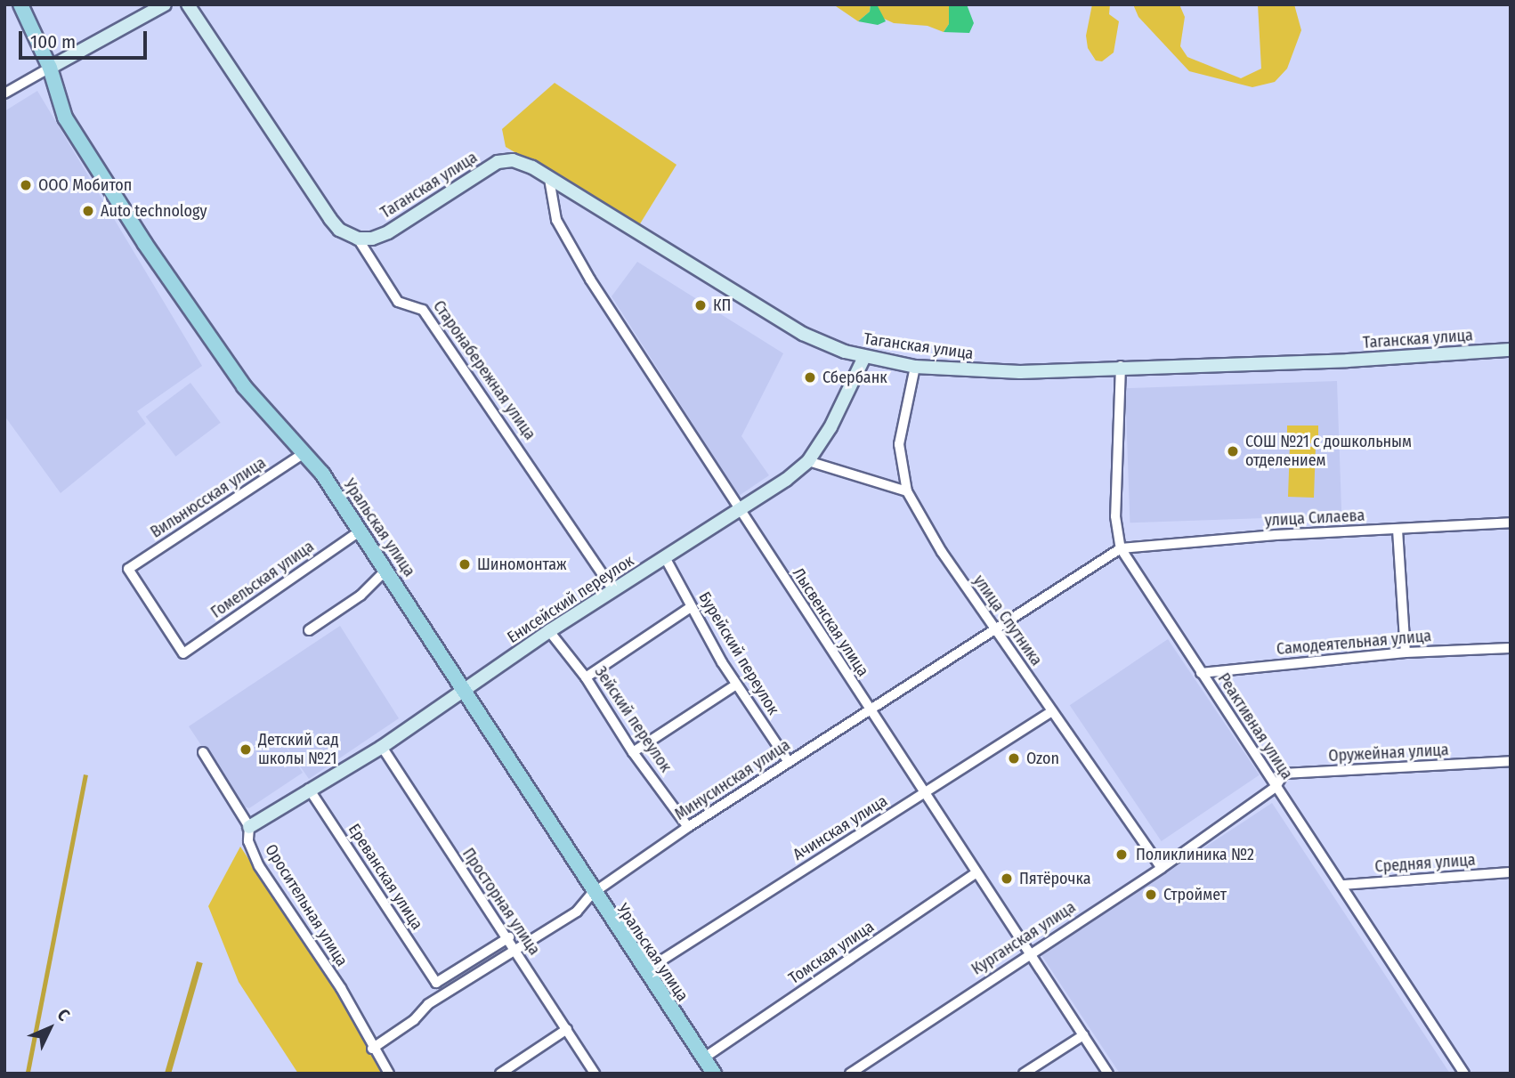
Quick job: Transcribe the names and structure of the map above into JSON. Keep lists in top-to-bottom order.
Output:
{
  "streets": {
    "main road": [
      "Таганская улица",
      "Старонабережная улица",
      "Уральская улица",
      "Енисейский переулок"
    ],
    "street": [
      "Вильнюсская улица",
      "улица Силаева",
      "Гомельская улица",
      "улица Спутника",
      "Лысвенская улица",
      "Самодеятельная улица",
      "Бурейский переулок",
      "Зейский переулок",
      "Реактивная улица",
      "Оружейная улица",
      "Минусинская улица",
      "Ачинская улица",
      "Средняя улица",
      "Ереванская улица",
      "Просторная улица",
      "Оросительная улица",
      "Курганская улица",
      "Томская улица"
    ]
  },
  "crossings": [
    ["Таганская улица", "Старонабережная улица"],
    ["Таганская улица", "Енисейский переулок"],
    ["Таганская улица", "улица Спутника"],
    ["Таганская улица", "Лысвенская улица"],
    ["Таганская улица", "Реактивная улица"],
    ["Старонабережная улица", "Енисейский переулок"],
    ["Вильнюсская улица", "Уральская улица"],
    ["Вильнюсская улица", "Гомельская улица"],
    ["улица Силаева", "Реактивная улица"],
    ["улица Силаева", "Минусинская улица"],
    ["Уральская улица", "Гомельская улица"],
    ["Уральская улица", "Енисейский переулок"],
    ["Уральская улица", "Минусинская улица"],
    ["Уральская улица", "Ачинская улица"],
    ["Уральская улица", "Томская улица"],
    ["Енисейский переулок", "Лысвенская улица"],
    ["Енисейский переулок", "Бурейский переулок"],
    ["Енисейский переулок", "Зейский переулок"],
    ["Енисейский переулок", "Ереванская улица"],
    ["Енисейский переулок", "Просторная улица"],
    ["Енисейский переулок", "Оросительная улица"],
    ["улица Спутника", "Минусинская улица"],
    ["улица Спутника", "Ачинская улица"],
    ["улица Спутника", "Курганская улица"],
    ["Лысвенская улица", "Минусинская улица"],
    ["Лысвенская улица", "Ачинская улица"],
    ["Лысвенская улица", "Курганская улица"],
    ["Лысвенская улица", "Томская улица"],
    ["Самодеятельная улица", "Реактивная улица"],
    ["Бурейский переулок", "Минусинская улица"],
    ["Зейский переулок", "Минусинская улица"],
    ["Реактивная улица", "Оружейная улица"],
    ["Реактивная улица", "Минусинская улица"],
    ["Реактивная улица", "Средняя улица"],
    ["Реактивная улица", "Курганская улица"],
    ["Оружейная улица", "Курганская улица"],
    ["Минусинская улица", "Просторная улица"],
    ["Минусинская улица", "Оросительная улица"],
    ["Ереванская улица", "Просторная улица"]
  ],
  "places": [
    "ООО Мобитоп",
    "Auto technology",
    "КП",
    "Сбербанк",
    "СОШ №21 с дошкольным отделением",
    "Шиномонтаж",
    "Детский сад школы №21",
    "Ozon",
    "Поликлиника №2",
    "Пятёрочка",
    "Строймет"
  ],
  "scale_bar": "100 m",
  "north": "top right"
}
